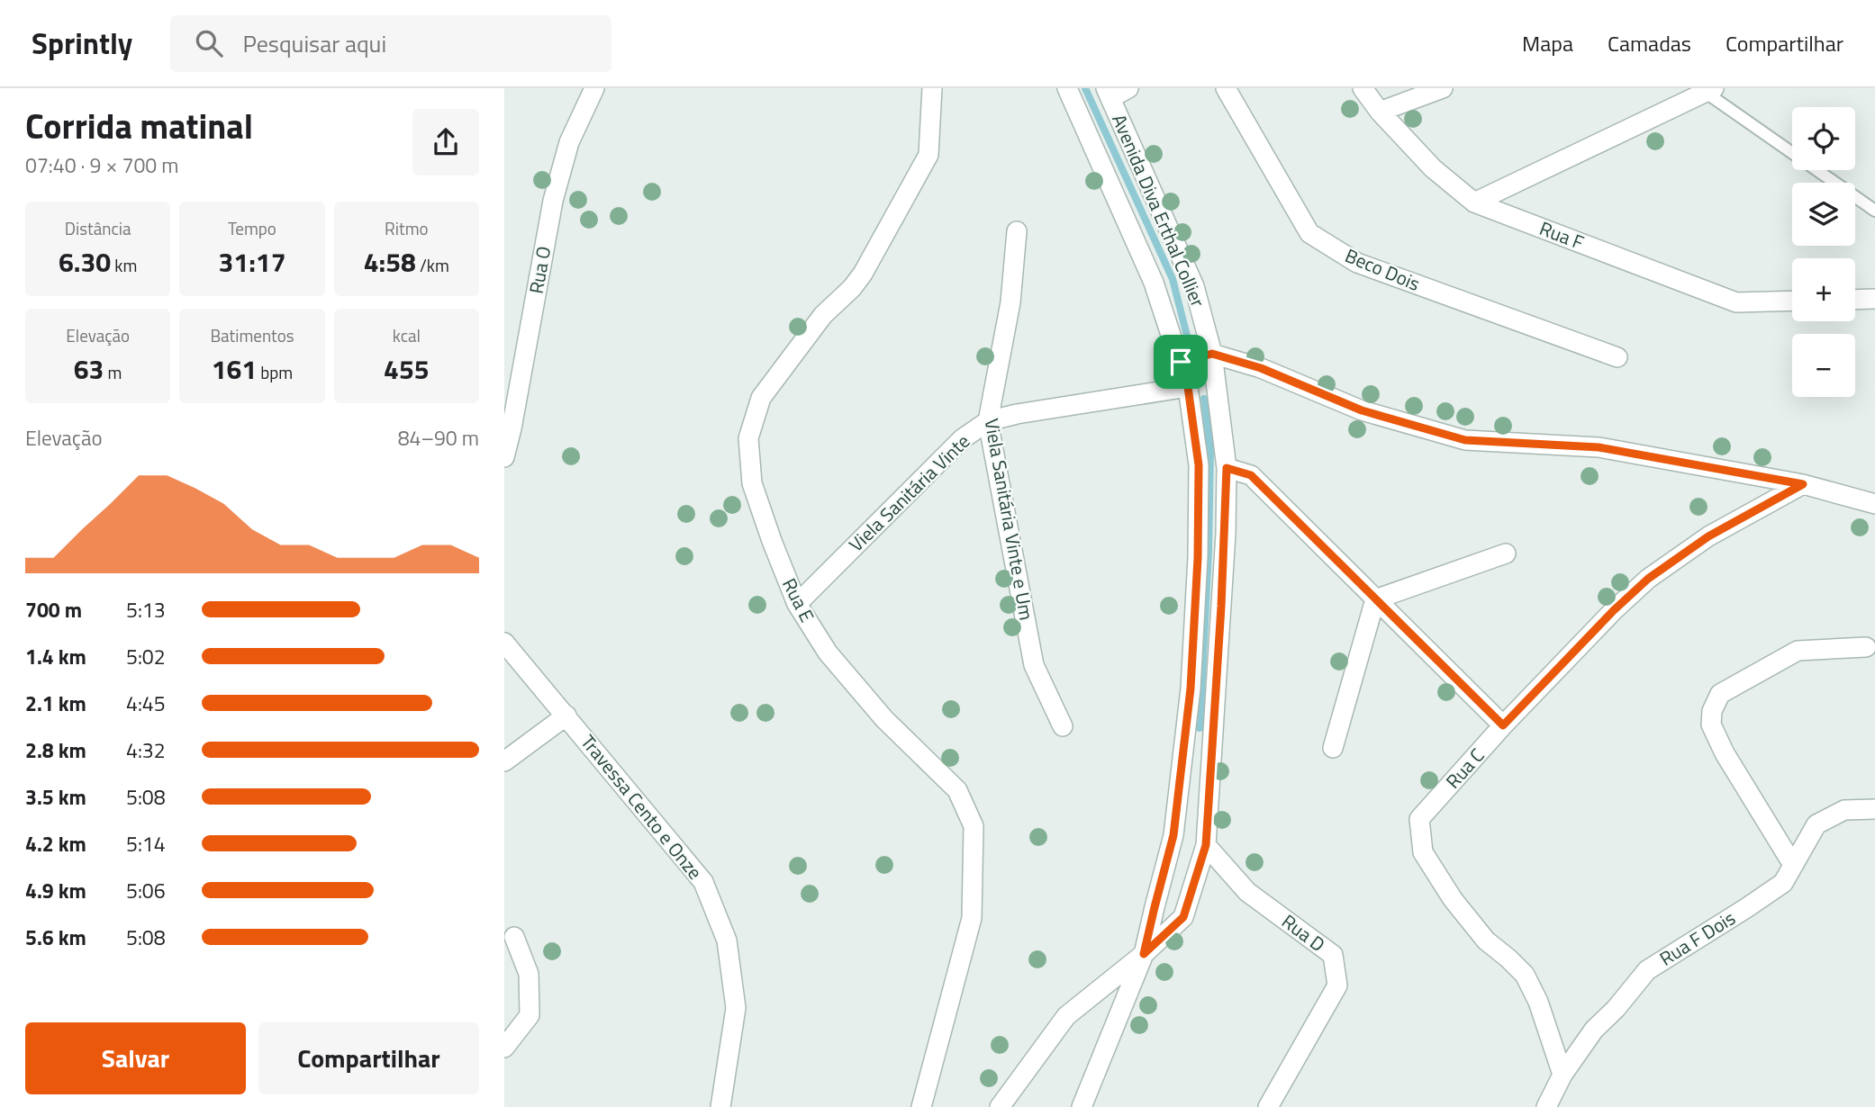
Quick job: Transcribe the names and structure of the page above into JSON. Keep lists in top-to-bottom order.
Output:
{
  "streets": {
    "street": [
      "Avenida Diva Erthal Collier",
      "Rua F",
      "Rua O",
      "Beco Dois",
      "Viela Sanitária Vinte",
      "Viela Sanitária Vinte e Um",
      "Rua E",
      "Rua C",
      "Travessa Cento e Onze",
      "Rua D",
      "Rua F Dois"
    ]
  },
  "crossings": [
    ["Avenida Diva Erthal Collier", "Viela Sanitária Vinte"],
    ["Avenida Diva Erthal Collier", "Rua D"],
    ["Viela Sanitária Vinte", "Viela Sanitária Vinte e Um"],
    ["Viela Sanitária Vinte", "Rua E"],
    ["Rua C", "Rua F Dois"]
  ],
  "page": {
    "header": "Sprintly",
    "search": "Pesquisar aqui",
    "nav": ["Mapa", "Camadas", "Compartilhar"],
    "heading": ["Corrida matinal", "07:40 · 9 × 700 m"],
    "map_buttons": ["+", "−"],
    "stats": [
      ["Distância", "6.30 km"],
      ["Tempo", "31:17"],
      ["Ritmo", "4:58 /km"],
      ["Elevação", "63 m"],
      ["Batimentos", "161 bpm"],
      ["kcal", "455"]
    ],
    "chart": ["Elevação", "84–90 m"],
    "list": [
      {
        "name": "700 m",
        "note": "5:13"
      },
      {
        "name": "1.4 km",
        "note": "5:02"
      },
      {
        "name": "2.1 km",
        "note": "4:45"
      },
      {
        "name": "2.8 km",
        "note": "4:32"
      },
      {
        "name": "3.5 km",
        "note": "5:08"
      },
      {
        "name": "4.2 km",
        "note": "5:14"
      },
      {
        "name": "4.9 km",
        "note": "5:06"
      },
      {
        "name": "5.6 km",
        "note": "5:08"
      }
    ],
    "buttons": ["Salvar", "Compartilhar"]
  }
}
